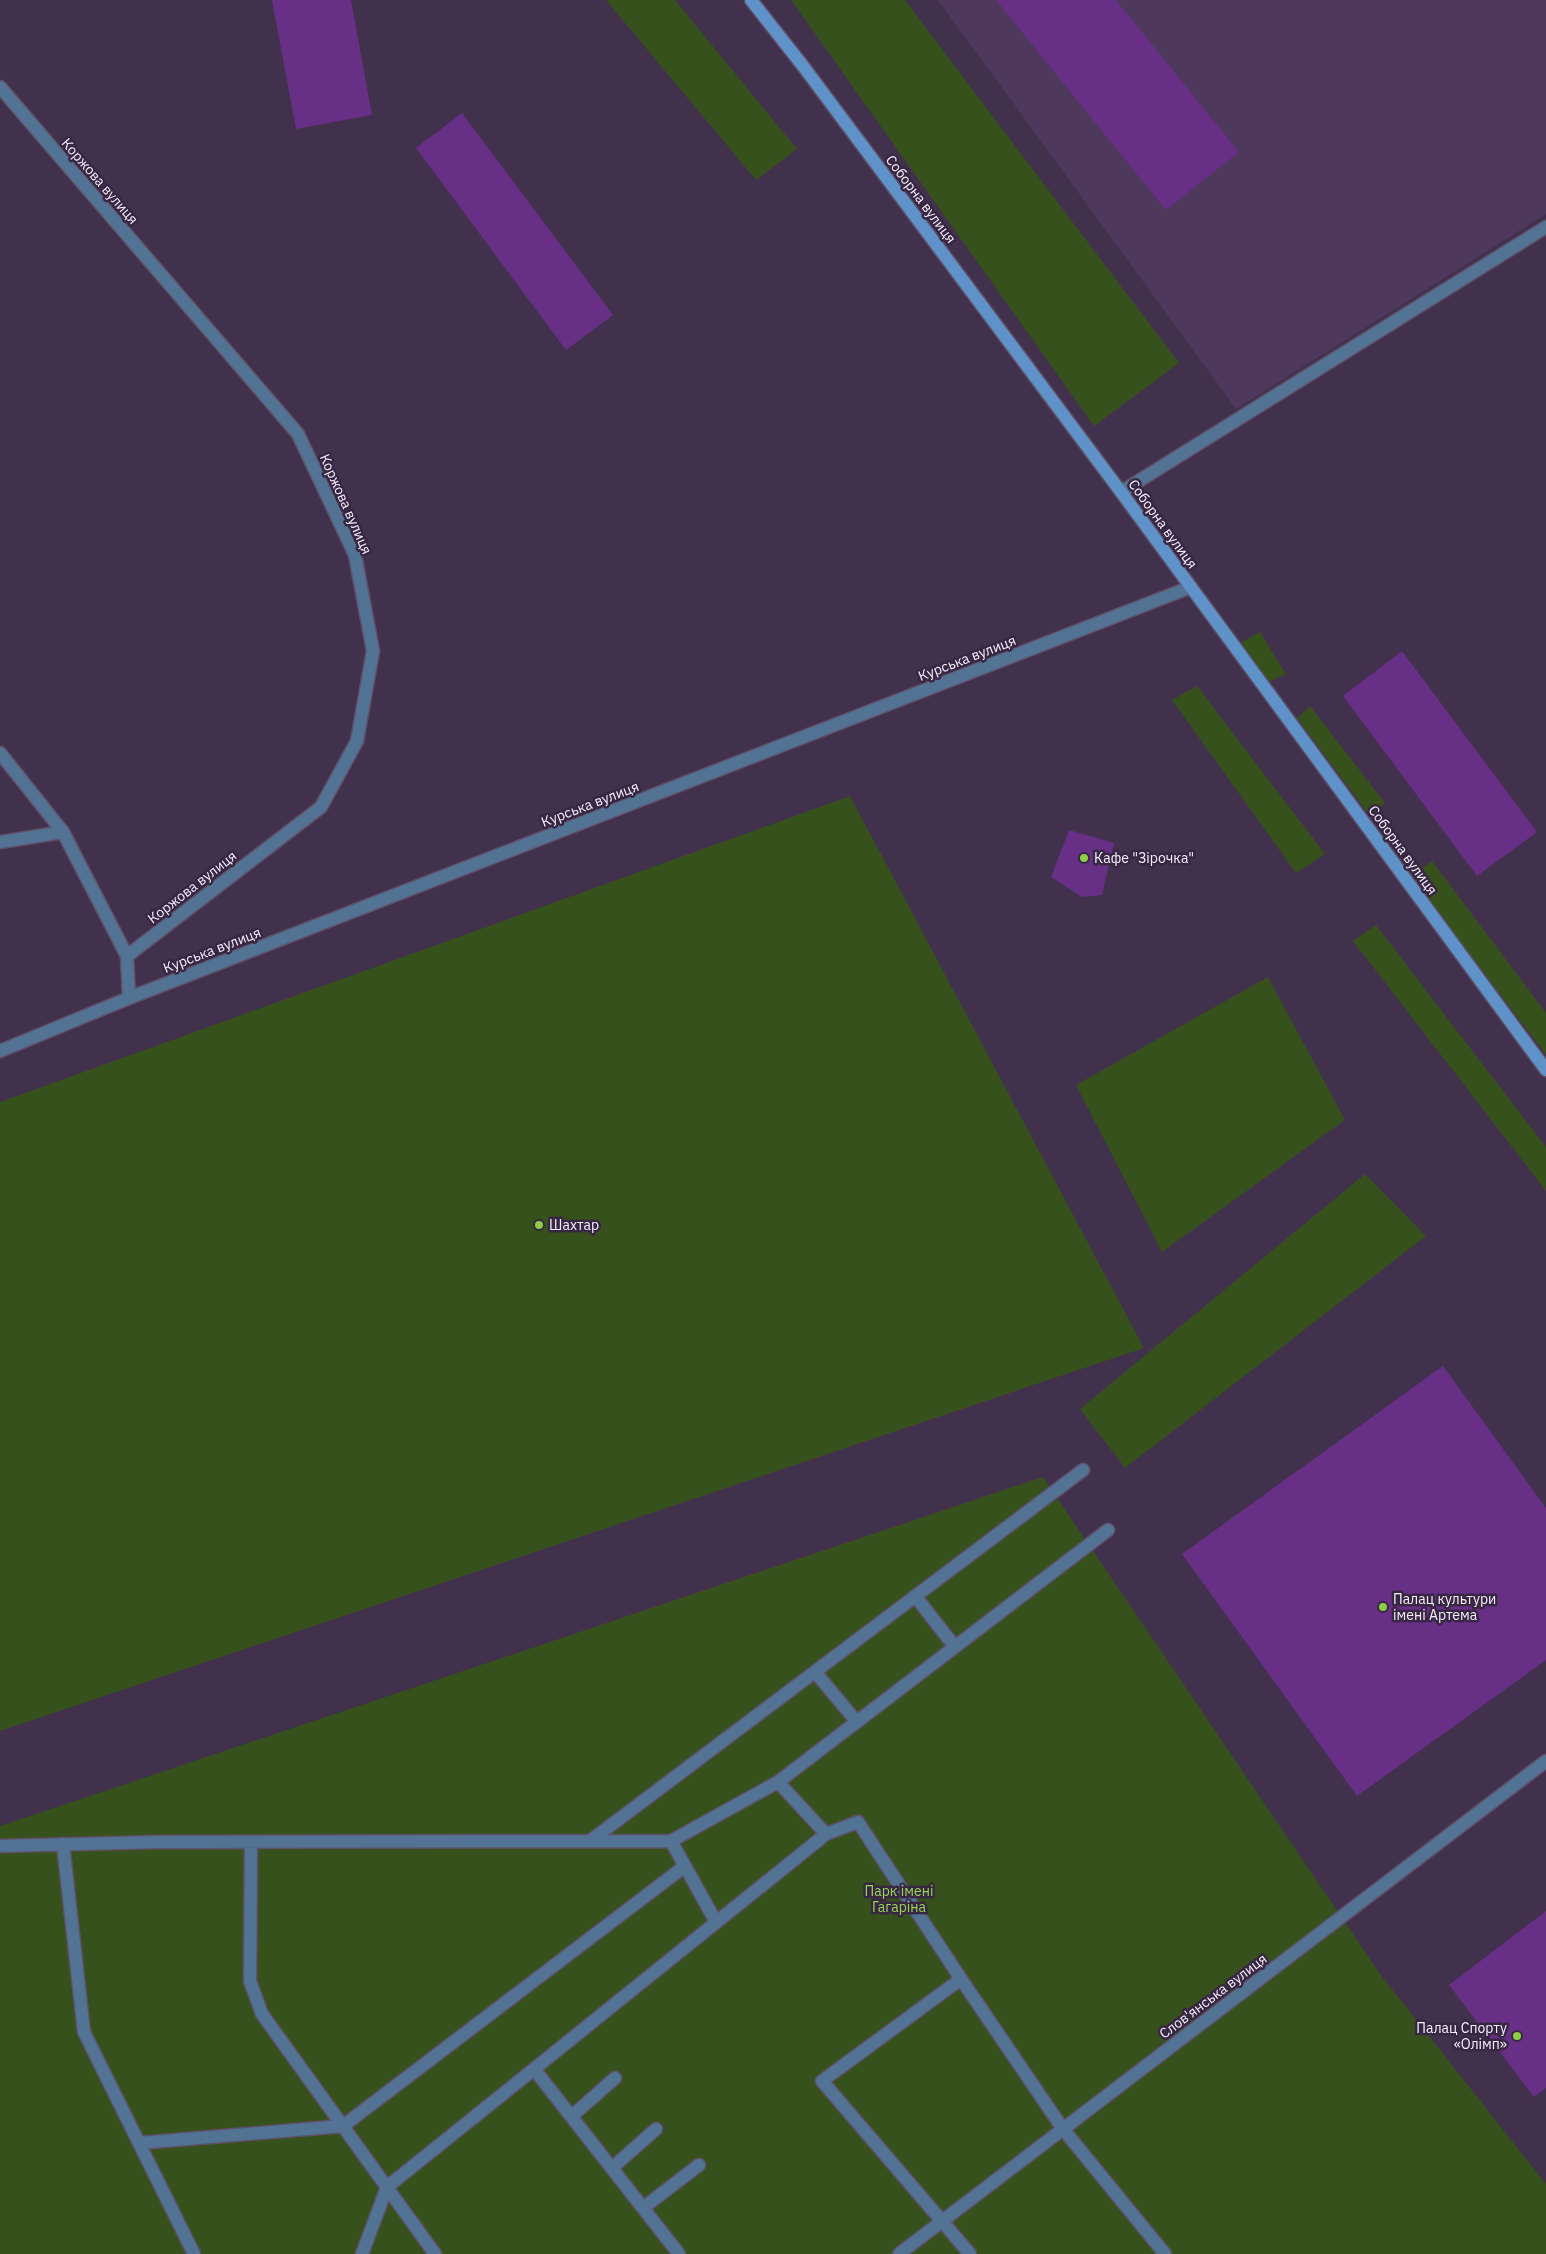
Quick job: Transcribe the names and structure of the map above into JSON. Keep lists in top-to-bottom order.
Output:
{
  "streets": {
    "street": [
      "Коржова вулиця",
      "Соборна вулиця",
      "Курська вулиця",
      "Слов'янська вулиця"
    ]
  },
  "crossings": [
    ["Соборна вулиця", "Курська вулиця"]
  ],
  "parks": ["Парк імені Гагаріна"],
  "places": [
    "Кафе \"Зірочка\"",
    "Шахтар",
    "Палац культури імені Артема",
    "Палац Спорту «Олімп»"
  ]
}
